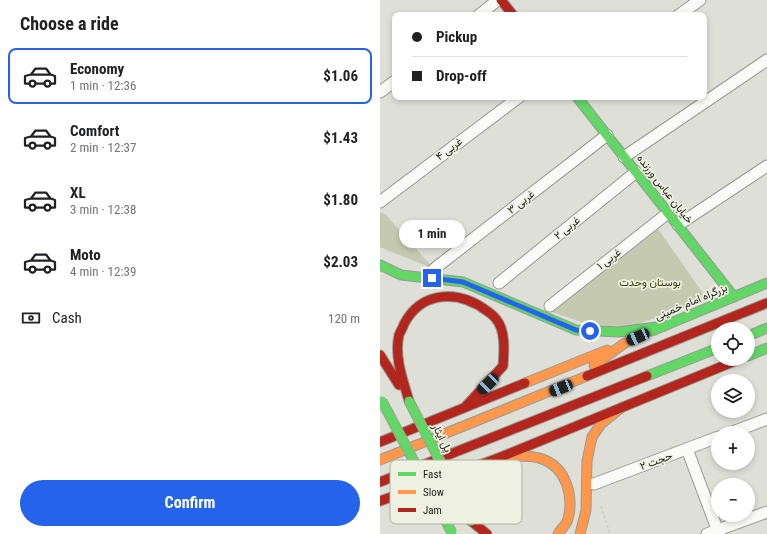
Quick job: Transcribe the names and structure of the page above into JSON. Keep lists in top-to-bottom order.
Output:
{
  "streets": {
    "main road": ["خیابان عباس ورزنده", "بزرگراه امام خمینی", "پل ایثار"],
    "street": [
      "غربی ۴",
      "غربی ۳",
      "غربی ۲",
      "غربی ۱",
      "حجت ۲"
    ]
  },
  "crossings": [
    ["خیابان عباس ورزنده", "غربی ۳"],
    ["خیابان عباس ورزنده", "غربی ۲"],
    ["خیابان عباس ورزنده", "غربی ۱"],
    ["خیابان عباس ورزنده", "بزرگراه امام خمینی"]
  ],
  "parks": ["بوستان وحدت"],
  "legend": ["Fast", "Slow", "Jam"],
  "page": {
    "heading": "Choose a ride",
    "banner": ["Pickup", "Drop-off"],
    "list": [
      {
        "name": "Economy",
        "note": "1 min · 12:36",
        "value": "$1.06"
      },
      {
        "name": "Comfort",
        "note": "2 min · 12:37",
        "value": "$1.43"
      },
      {
        "name": "XL",
        "note": "3 min · 12:38",
        "value": "$1.80"
      },
      {
        "name": "Moto",
        "note": "4 min · 12:39",
        "value": "$2.03"
      }
    ],
    "bubble": "1 min",
    "pay": ["Cash", "120 m"],
    "map_buttons": ["+", "−"],
    "buttons": "Confirm"
  }
}
